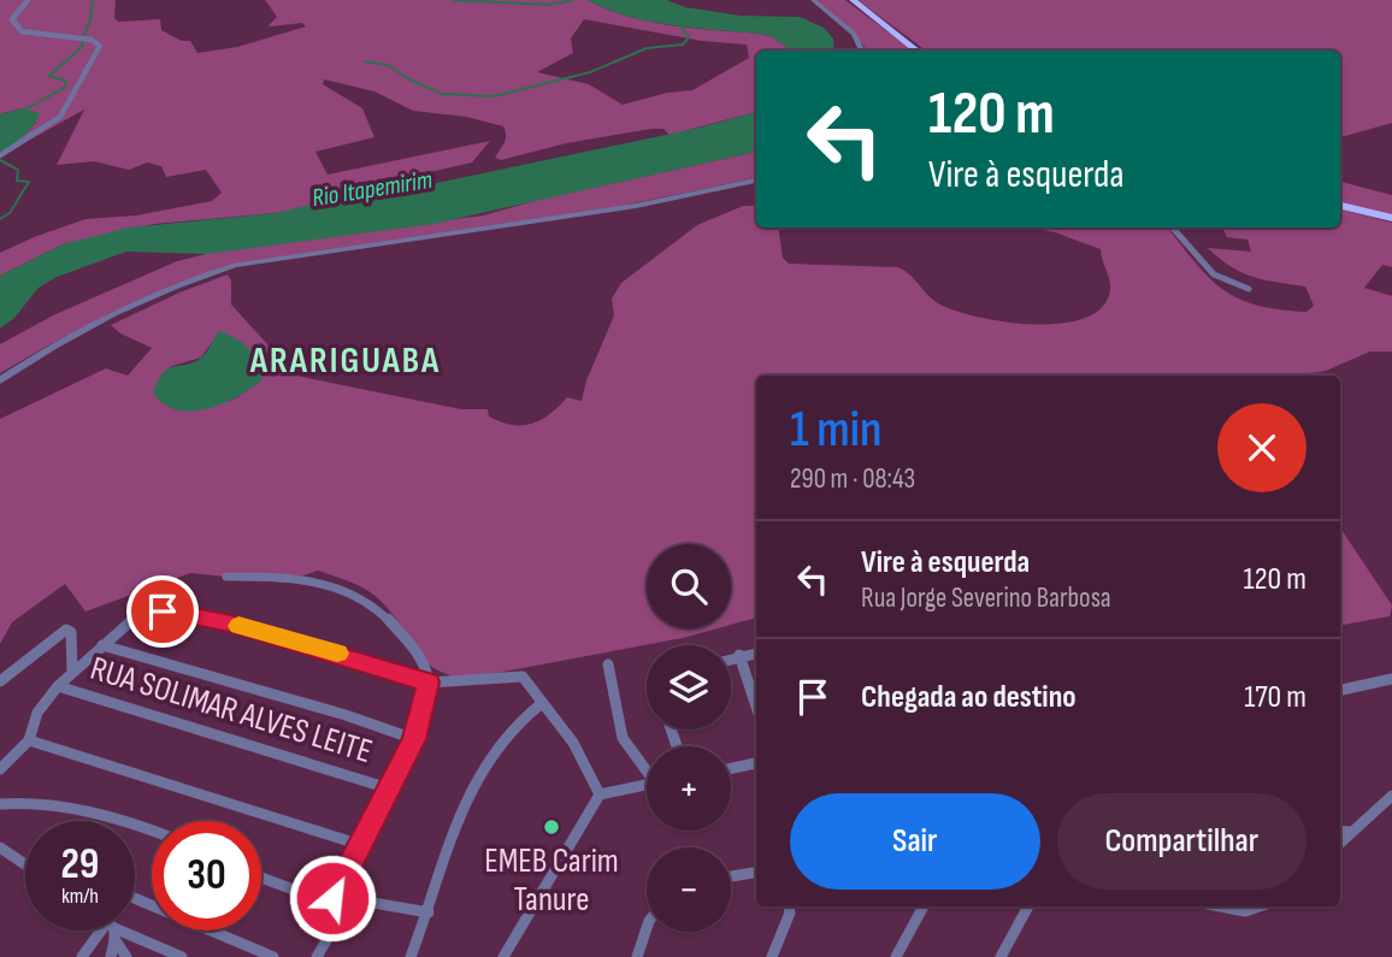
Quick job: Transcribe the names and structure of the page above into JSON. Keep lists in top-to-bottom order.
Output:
{
  "streets": {
    "street": ["RUA SOLIMAR ALVES LEITE"]
  },
  "districts": ["ARARIGUABA"],
  "water": ["Rio Itapemirim"],
  "places": ["EMEB Carim Tanure"],
  "page": {
    "turn": ["120 m", "Vire à esquerda"],
    "heading": ["1 min", "290 m · 08:43"],
    "list": [
      {
        "name": "Vire à esquerda",
        "note": "Rua Jorge Severino Barbosa",
        "value": "120 m"
      },
      {
        "name": "Chegada ao destino",
        "value": "170 m"
      }
    ],
    "map_buttons": ["+", "−"],
    "buttons": ["Sair", "Compartilhar"],
    "speed": "29 km/h",
    "limit": "30"
  }
}
